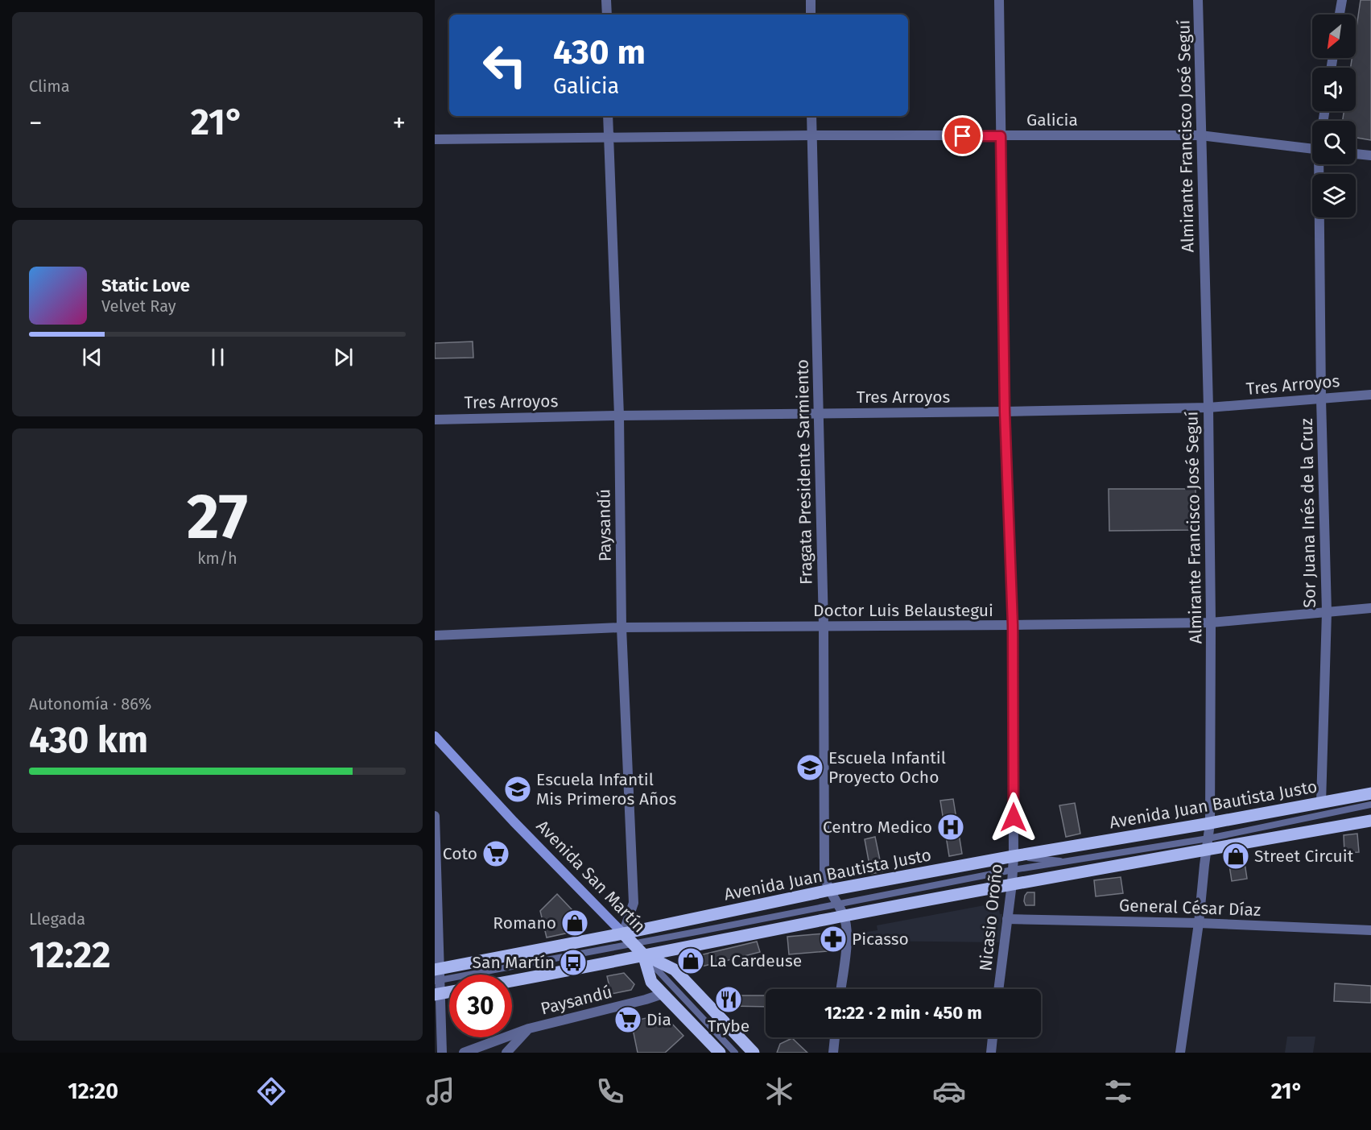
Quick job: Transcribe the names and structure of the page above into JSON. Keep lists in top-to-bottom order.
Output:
{
  "streets": {
    "main road": ["Avenida Juan Bautista Justo", "Avenida San Martín"],
    "street": [
      "Galicia",
      "Almirante Francisco José Seguí",
      "Tres Arroyos",
      "Fragata Presidente Sarmiento",
      "Sor Juana Inés de la Cruz",
      "Paysandú",
      "Doctor Luis Belaustegui",
      "General César Díaz",
      "Nicasio Oroño"
    ]
  },
  "crossings": [
    ["Galicia", "Almirante Francisco José Seguí"],
    ["Galicia", "Fragata Presidente Sarmiento"],
    ["Galicia", "Paysandú"],
    ["Galicia", "Nicasio Oroño"],
    ["Almirante Francisco José Seguí", "Tres Arroyos"],
    ["Almirante Francisco José Seguí", "Doctor Luis Belaustegui"],
    ["Almirante Francisco José Seguí", "Avenida Juan Bautista Justo"],
    ["Almirante Francisco José Seguí", "General César Díaz"],
    ["Tres Arroyos", "Fragata Presidente Sarmiento"],
    ["Tres Arroyos", "Sor Juana Inés de la Cruz"],
    ["Tres Arroyos", "Paysandú"],
    ["Tres Arroyos", "Nicasio Oroño"],
    ["Fragata Presidente Sarmiento", "Doctor Luis Belaustegui"],
    ["Fragata Presidente Sarmiento", "Avenida Juan Bautista Justo"],
    ["Sor Juana Inés de la Cruz", "Doctor Luis Belaustegui"],
    ["Sor Juana Inés de la Cruz", "Avenida Juan Bautista Justo"],
    ["Paysandú", "Doctor Luis Belaustegui"],
    ["Paysandú", "Avenida Juan Bautista Justo"],
    ["Paysandú", "Avenida San Martín"],
    ["Doctor Luis Belaustegui", "Nicasio Oroño"],
    ["Avenida Juan Bautista Justo", "Avenida San Martín"],
    ["Avenida Juan Bautista Justo", "Nicasio Oroño"],
    ["General César Díaz", "Nicasio Oroño"]
  ],
  "places": {
    "school or university": ["Escuela Infantil Proyecto Ocho", "Escuela Infantil Mis Primeros Años"],
    "hospital": ["Centro Medico"],
    "supermarket": ["Coto", "Dia"],
    "shop": ["Street Circuit", "Romano", "La Cardeuse"],
    "pharmacy": ["Picasso"],
    "bus stop": ["San Martín"],
    "restaurant": ["Trybe"]
  },
  "north": "bottom left",
  "page": {
    "tile": [
      "Clima",
      ["27", "km/h"],
      ["Autonomía · 86%", "430 km"],
      ["Llegada", "12:22"]
    ],
    "turn": ["430 m", "Galicia"],
    "heat": ["−", "21°", "+"],
    "song": ["Static Love", "Velvet Ray"],
    "limit": "30",
    "trip": "12:22 · 2 min · 450 m",
    "tabs": ["12:20", "21°"]
  }
}
